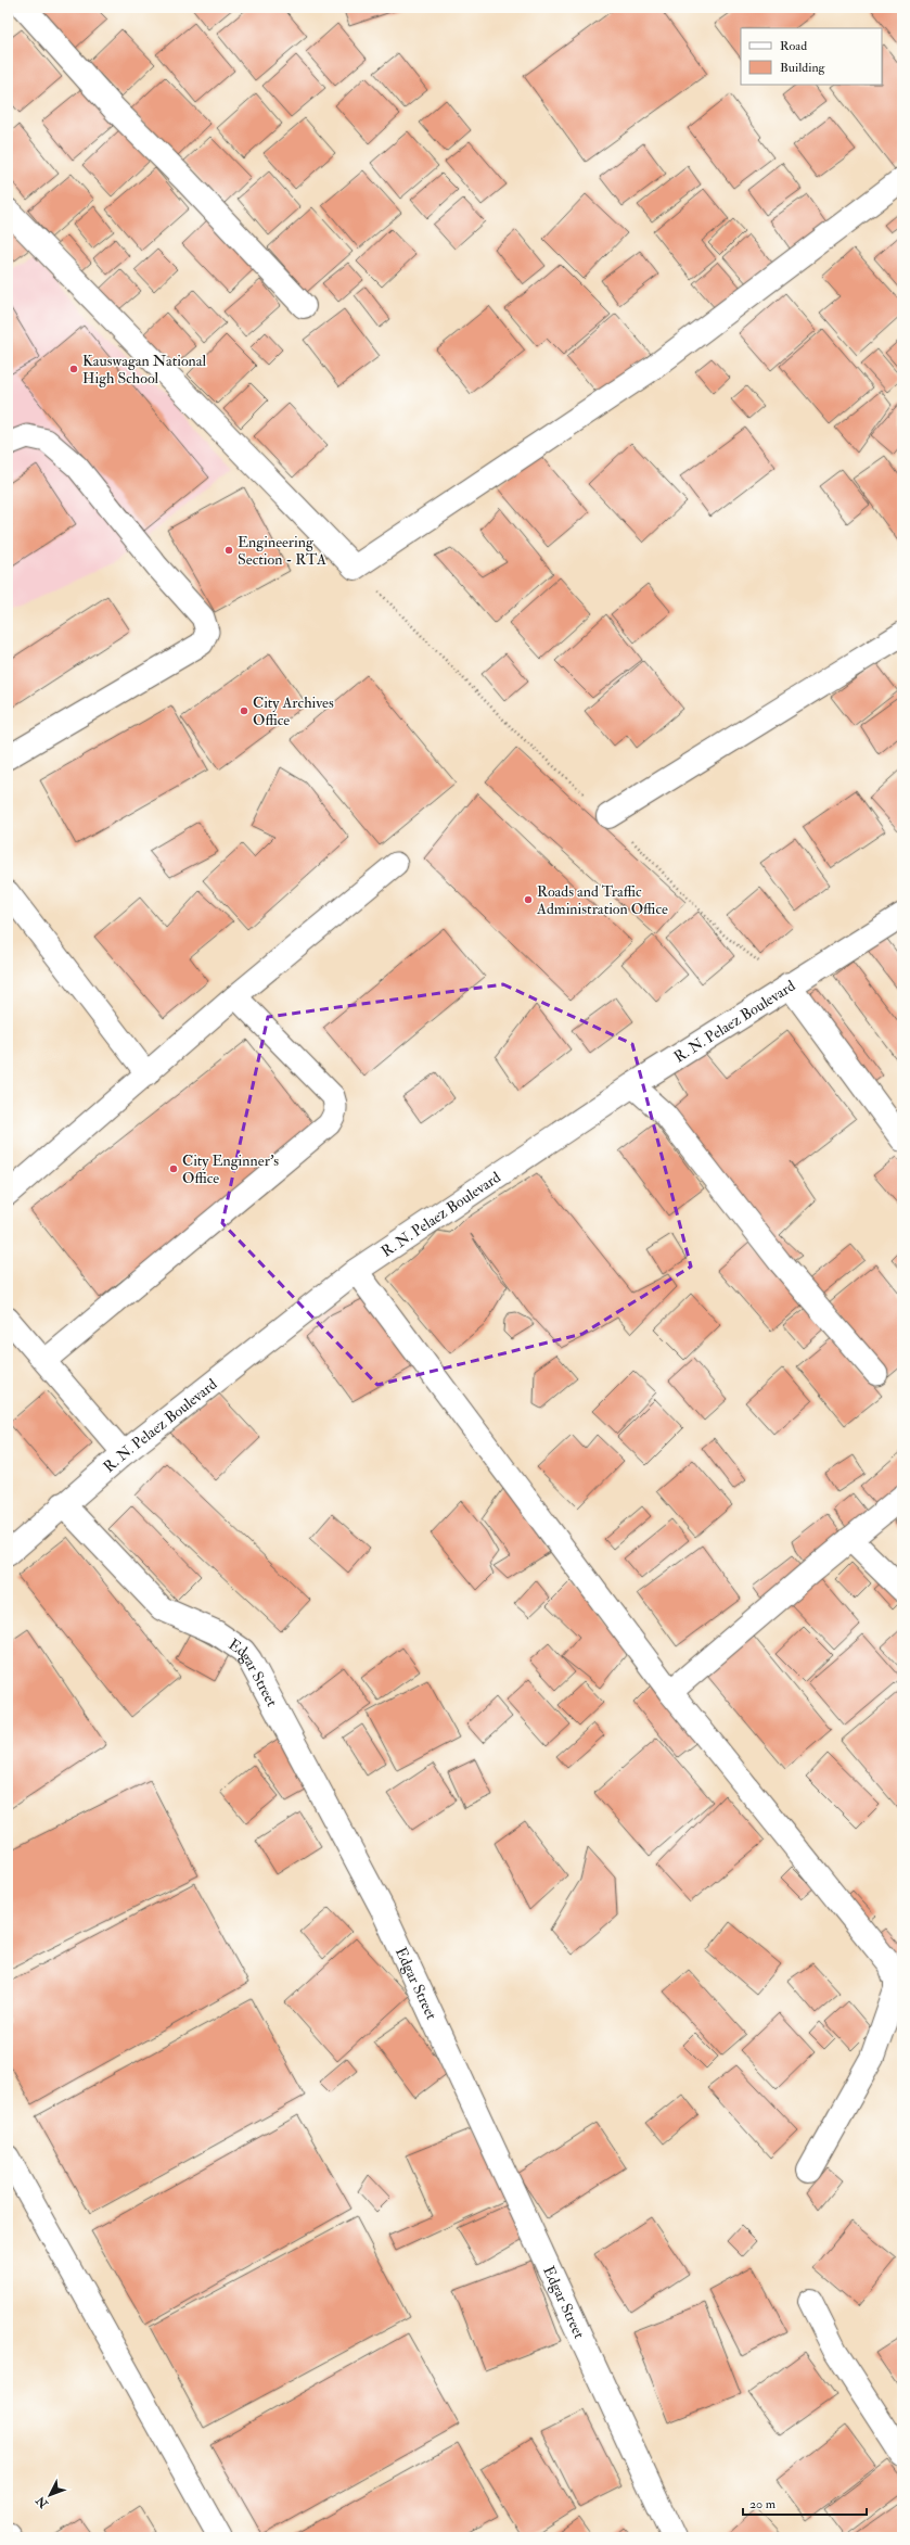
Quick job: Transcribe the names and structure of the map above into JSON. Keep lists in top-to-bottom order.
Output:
{
  "streets": {
    "street": ["R. N. Pelaez Boulevard", "Edgar Street"]
  },
  "crossings": [
    ["R. N. Pelaez Boulevard", "Edgar Street"]
  ],
  "places": [
    "Kauswagan National High School",
    "Engineering Section - RTA",
    "City Archives Office",
    "Roads and Traffic Administration Office",
    "City Enginner's Office"
  ],
  "legend": ["Road", "Building"],
  "scale_bar": "20 m",
  "north": "bottom left"
}
